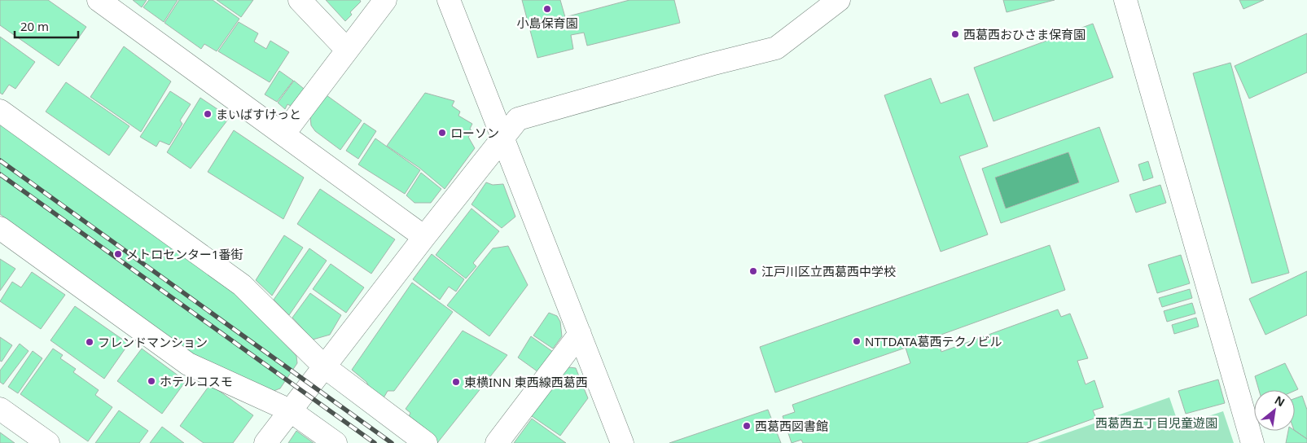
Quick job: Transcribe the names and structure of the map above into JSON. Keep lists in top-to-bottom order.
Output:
{
  "parks": ["西葛西五丁目児童遊園"],
  "places": [
    "小島保育園",
    "西葛西おひさま保育園",
    "まいばすけっと",
    "ローソン",
    "メトロセンター1番街",
    "江戸川区立西葛西中学校",
    "NTTDATA葛西テクノビル",
    "フレンドマンション",
    "ホテルコスモ",
    "東横INN 東西線西葛西",
    "西葛西図書館"
  ],
  "scale_bar": "20 m",
  "north": "top right"
}
